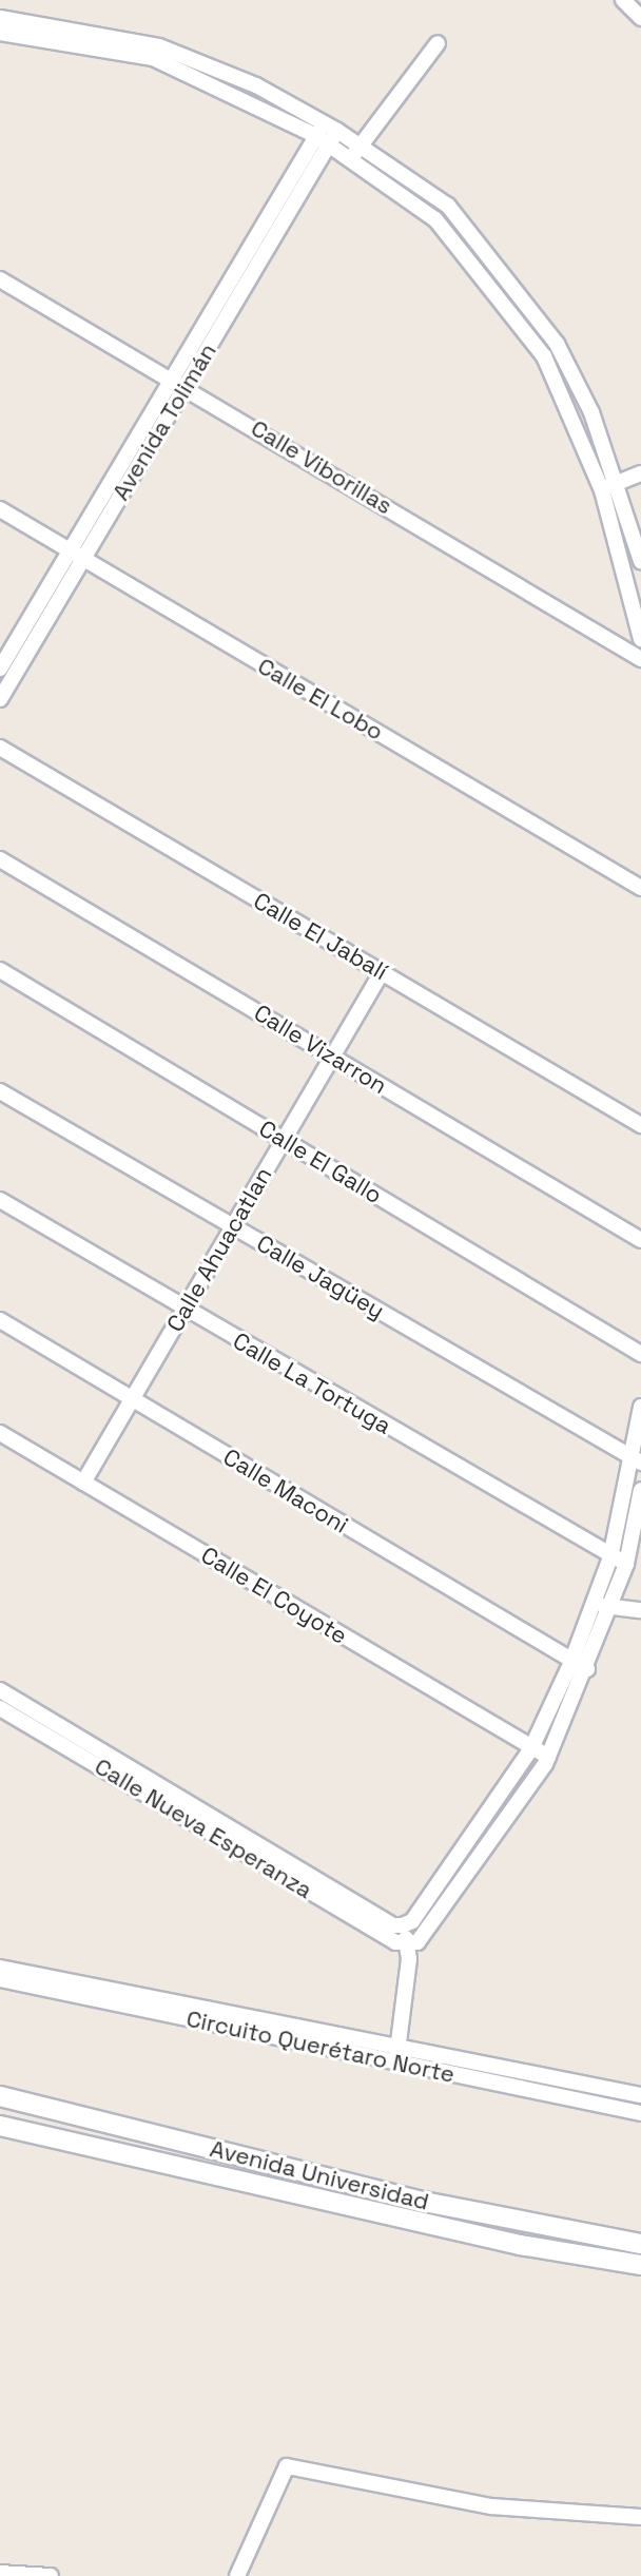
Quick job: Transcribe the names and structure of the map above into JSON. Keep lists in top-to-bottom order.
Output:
{
  "streets": {
    "main road": ["Avenida Universidad"],
    "street": [
      "Avenida Tolimán",
      "Calle Viborillas",
      "Calle El Lobo",
      "Calle El Jabalí",
      "Calle Vizarron",
      "Calle El Gallo",
      "Calle Ahuacatlan",
      "Calle Jagüey",
      "Calle La Tortuga",
      "Calle Maconi",
      "Calle El Coyote",
      "Calle Nueva Esperanza",
      "Circuito Querétaro Norte"
    ]
  },
  "crossings": [
    ["Avenida Tolimán", "Calle Viborillas"],
    ["Avenida Tolimán", "Calle El Lobo"],
    ["Calle El Jabalí", "Calle Ahuacatlan"],
    ["Calle Vizarron", "Calle Ahuacatlan"],
    ["Calle El Gallo", "Calle Ahuacatlan"],
    ["Calle Ahuacatlan", "Calle Jagüey"],
    ["Calle Ahuacatlan", "Calle La Tortuga"],
    ["Calle Ahuacatlan", "Calle Maconi"],
    ["Calle Ahuacatlan", "Calle El Coyote"]
  ]
}
